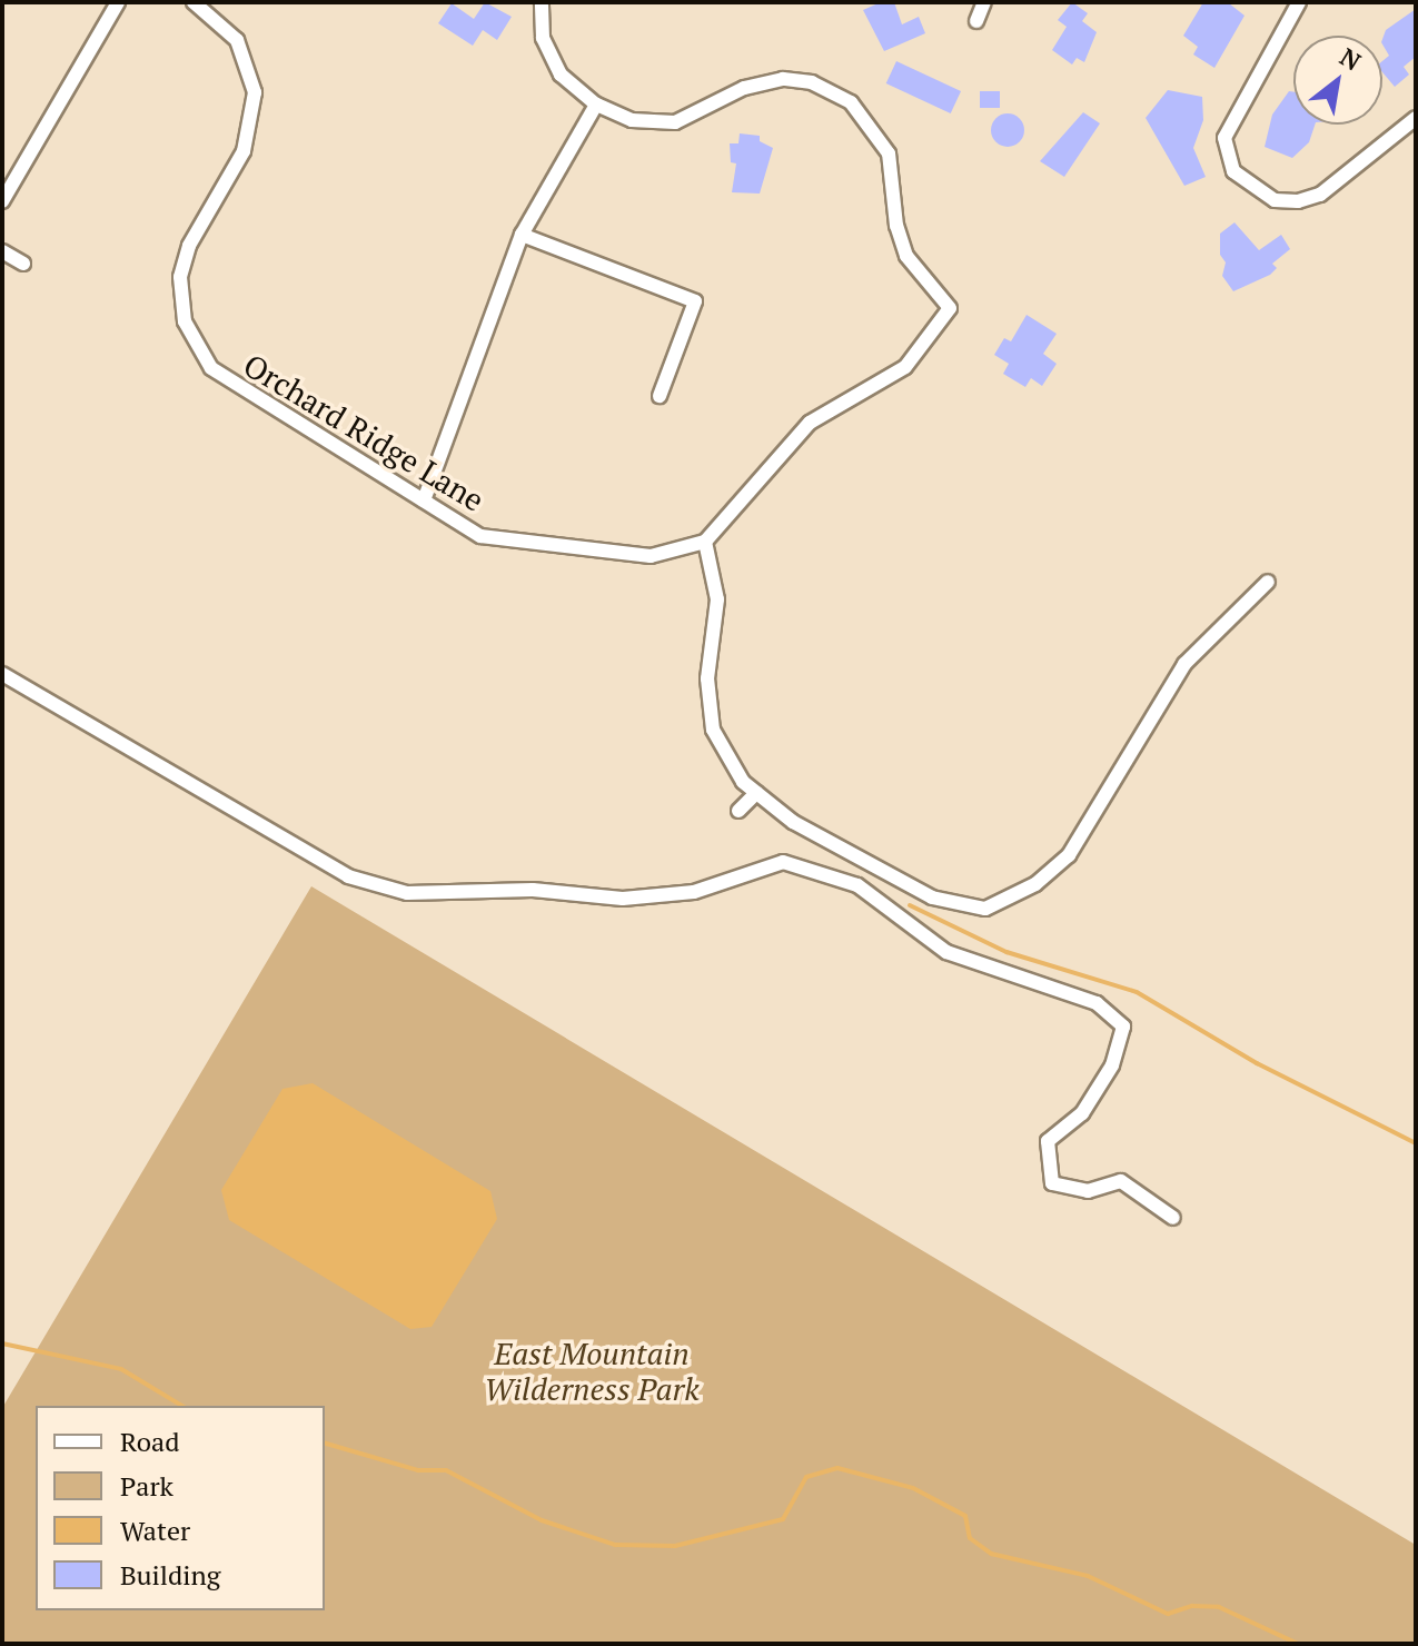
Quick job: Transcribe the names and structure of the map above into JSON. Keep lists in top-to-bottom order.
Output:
{
  "streets": {
    "street": ["Orchard Ridge Lane"]
  },
  "parks": ["East Mountain Wilderness Park"],
  "legend": [
    "Road",
    "Park",
    "Water",
    "Building"
  ],
  "north": "top right"
}
